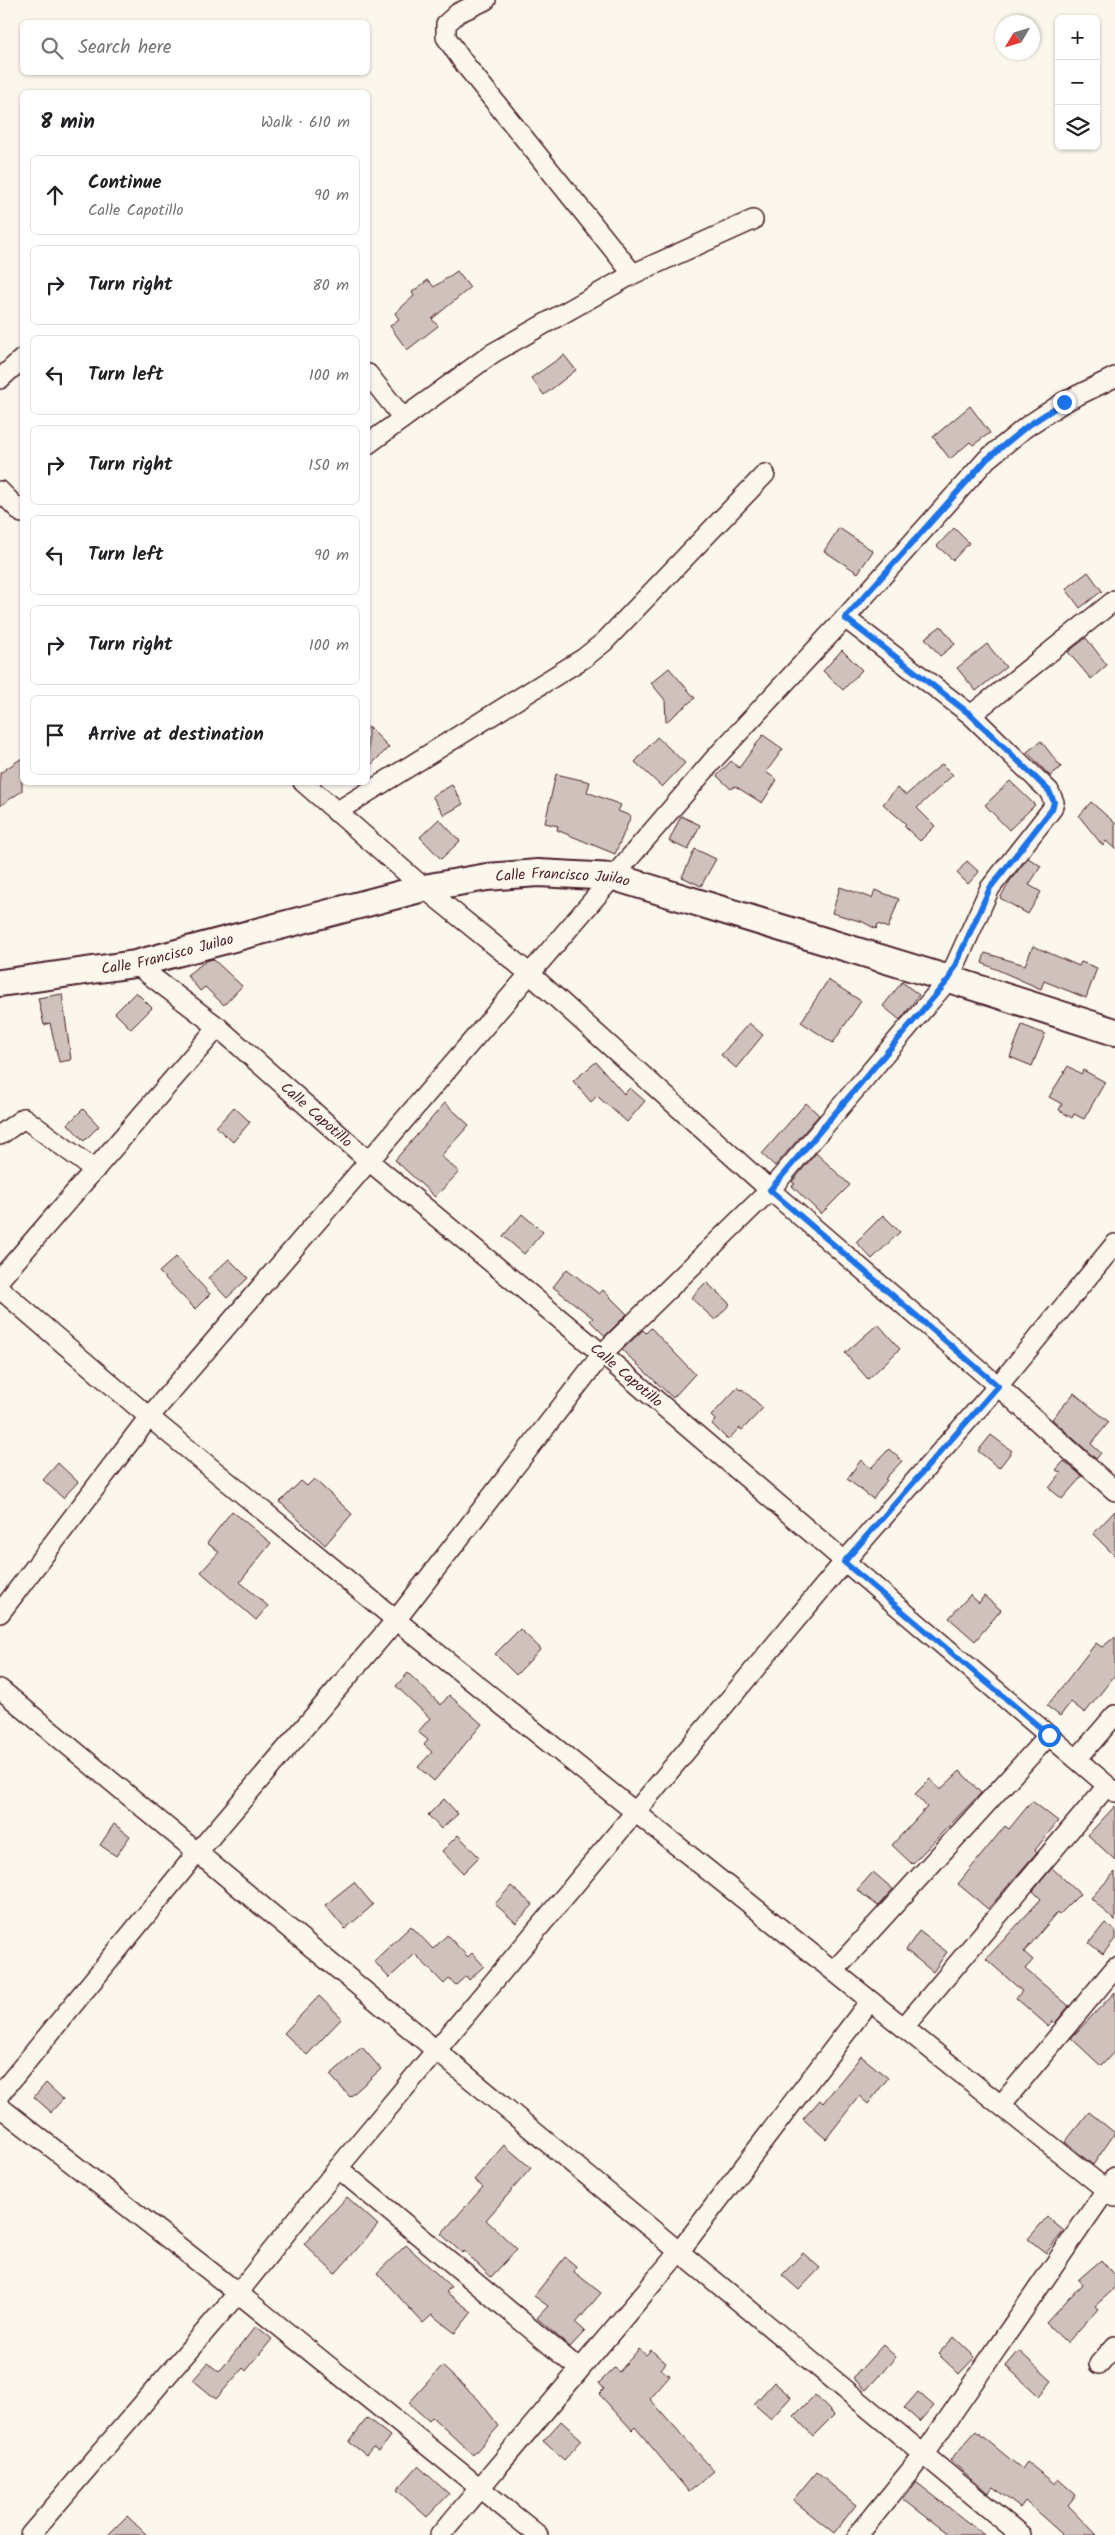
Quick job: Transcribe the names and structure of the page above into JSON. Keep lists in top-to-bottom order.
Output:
{
  "streets": {
    "street": ["Calle Francisco Juilao", "Calle Capotillo"]
  },
  "crossings": [
    ["Calle Francisco Juilao", "Calle Capotillo"]
  ],
  "north": "bottom left",
  "page": {
    "map_buttons": ["+", "−"],
    "search": "Search here",
    "heading": ["8 min", "Walk · 610 m"],
    "list": [
      ["Continue", "Calle Capotillo", "90 m"],
      ["Turn right", "80 m"],
      ["Turn left", "100 m"],
      ["Turn right", "150 m"],
      ["Turn left", "90 m"],
      ["Turn right", "100 m"],
      "Arrive at destination"
    ]
  }
}
